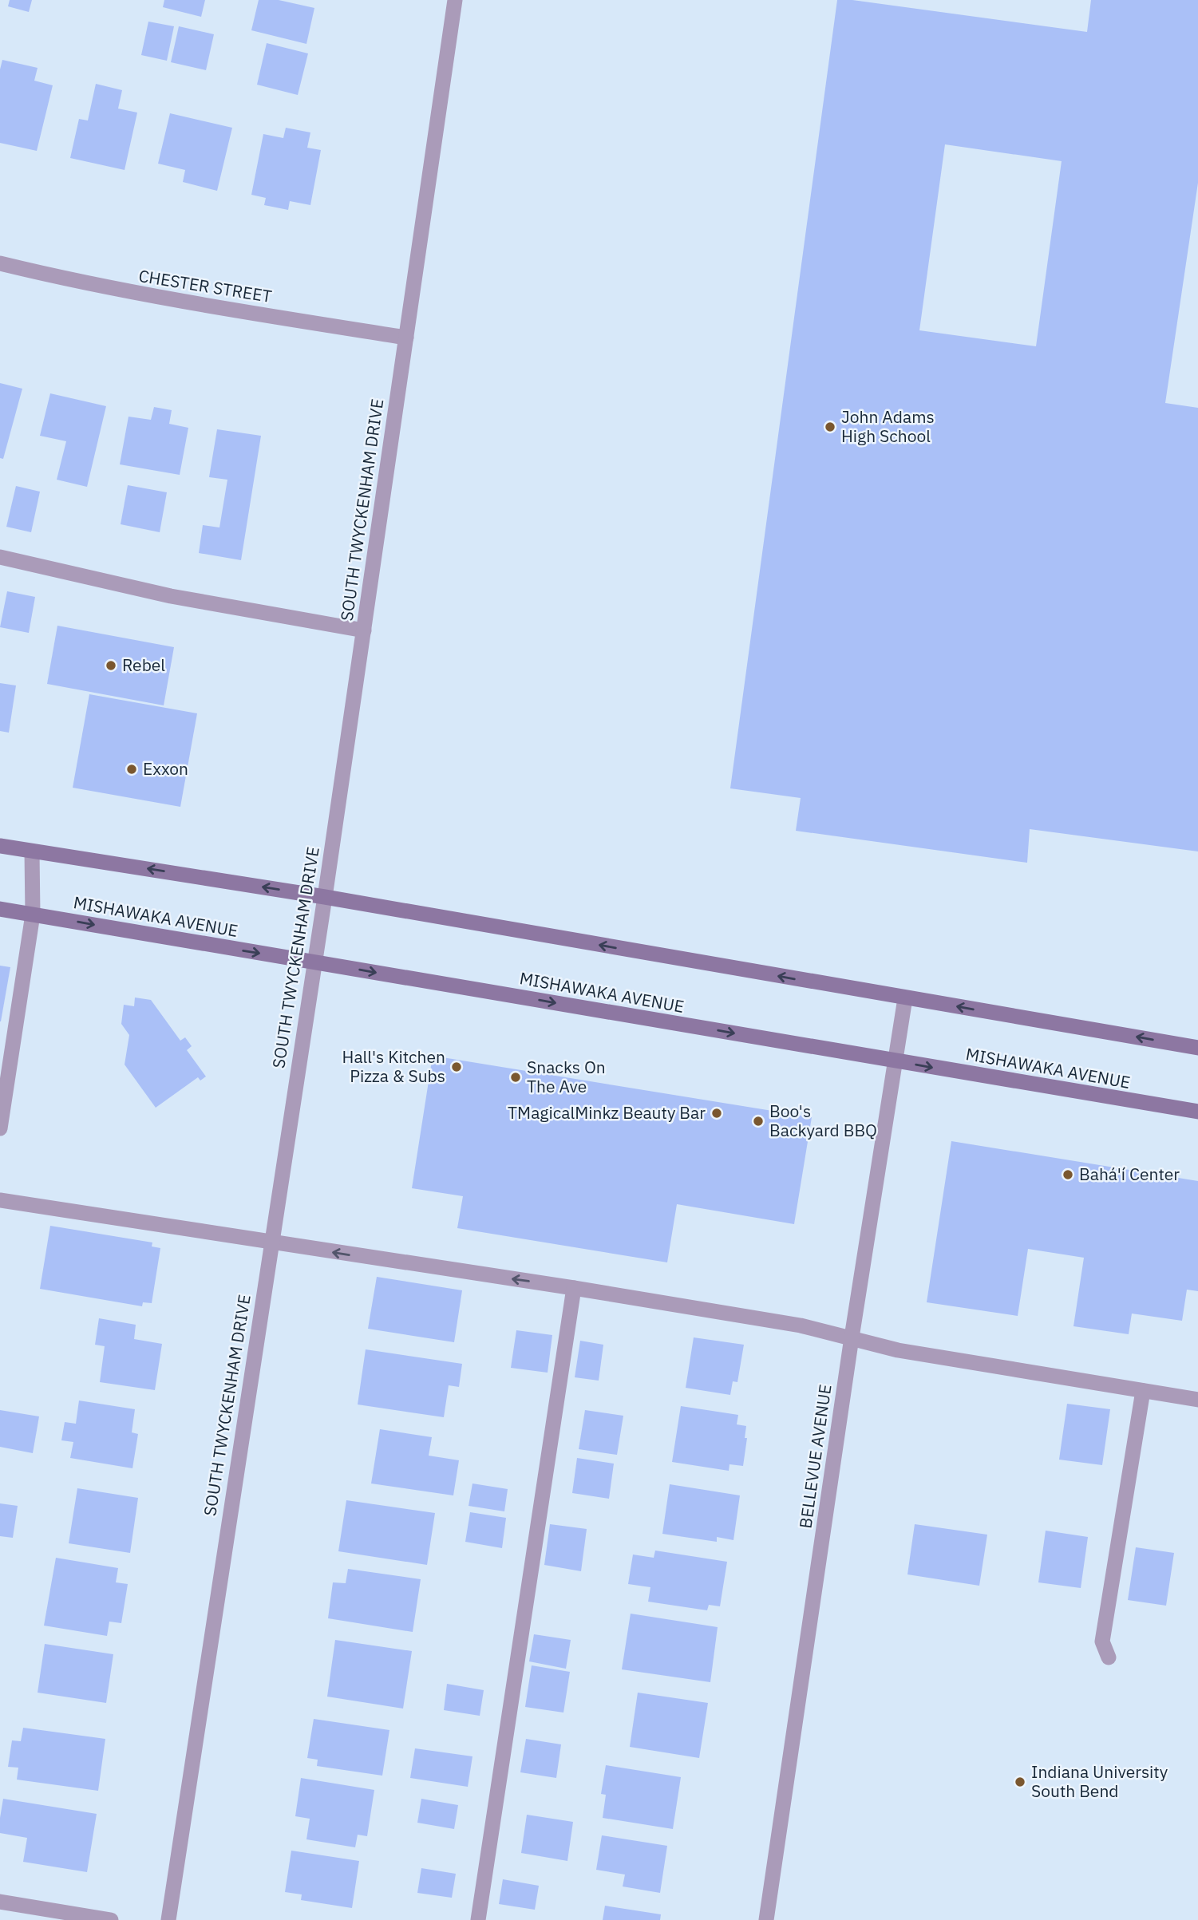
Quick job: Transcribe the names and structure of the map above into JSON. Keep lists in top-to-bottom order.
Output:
{
  "streets": {
    "main road": ["MISHAWAKA AVENUE"],
    "street": ["CHESTER STREET", "SOUTH TWYCKENHAM DRIVE", "BELLEVUE AVENUE"]
  },
  "crossings": [
    ["CHESTER STREET", "SOUTH TWYCKENHAM DRIVE"],
    ["SOUTH TWYCKENHAM DRIVE", "MISHAWAKA AVENUE"],
    ["MISHAWAKA AVENUE", "BELLEVUE AVENUE"]
  ],
  "places": [
    "John Adams High School",
    "Rebel",
    "Exxon",
    "Hall's Kitchen Pizza & Subs",
    "Snacks On The Ave",
    "TMagicalMinkz Beauty Bar",
    "Boo's Backyard BBQ",
    "Bahá'í Center",
    "Indiana University South Bend"
  ]
}
